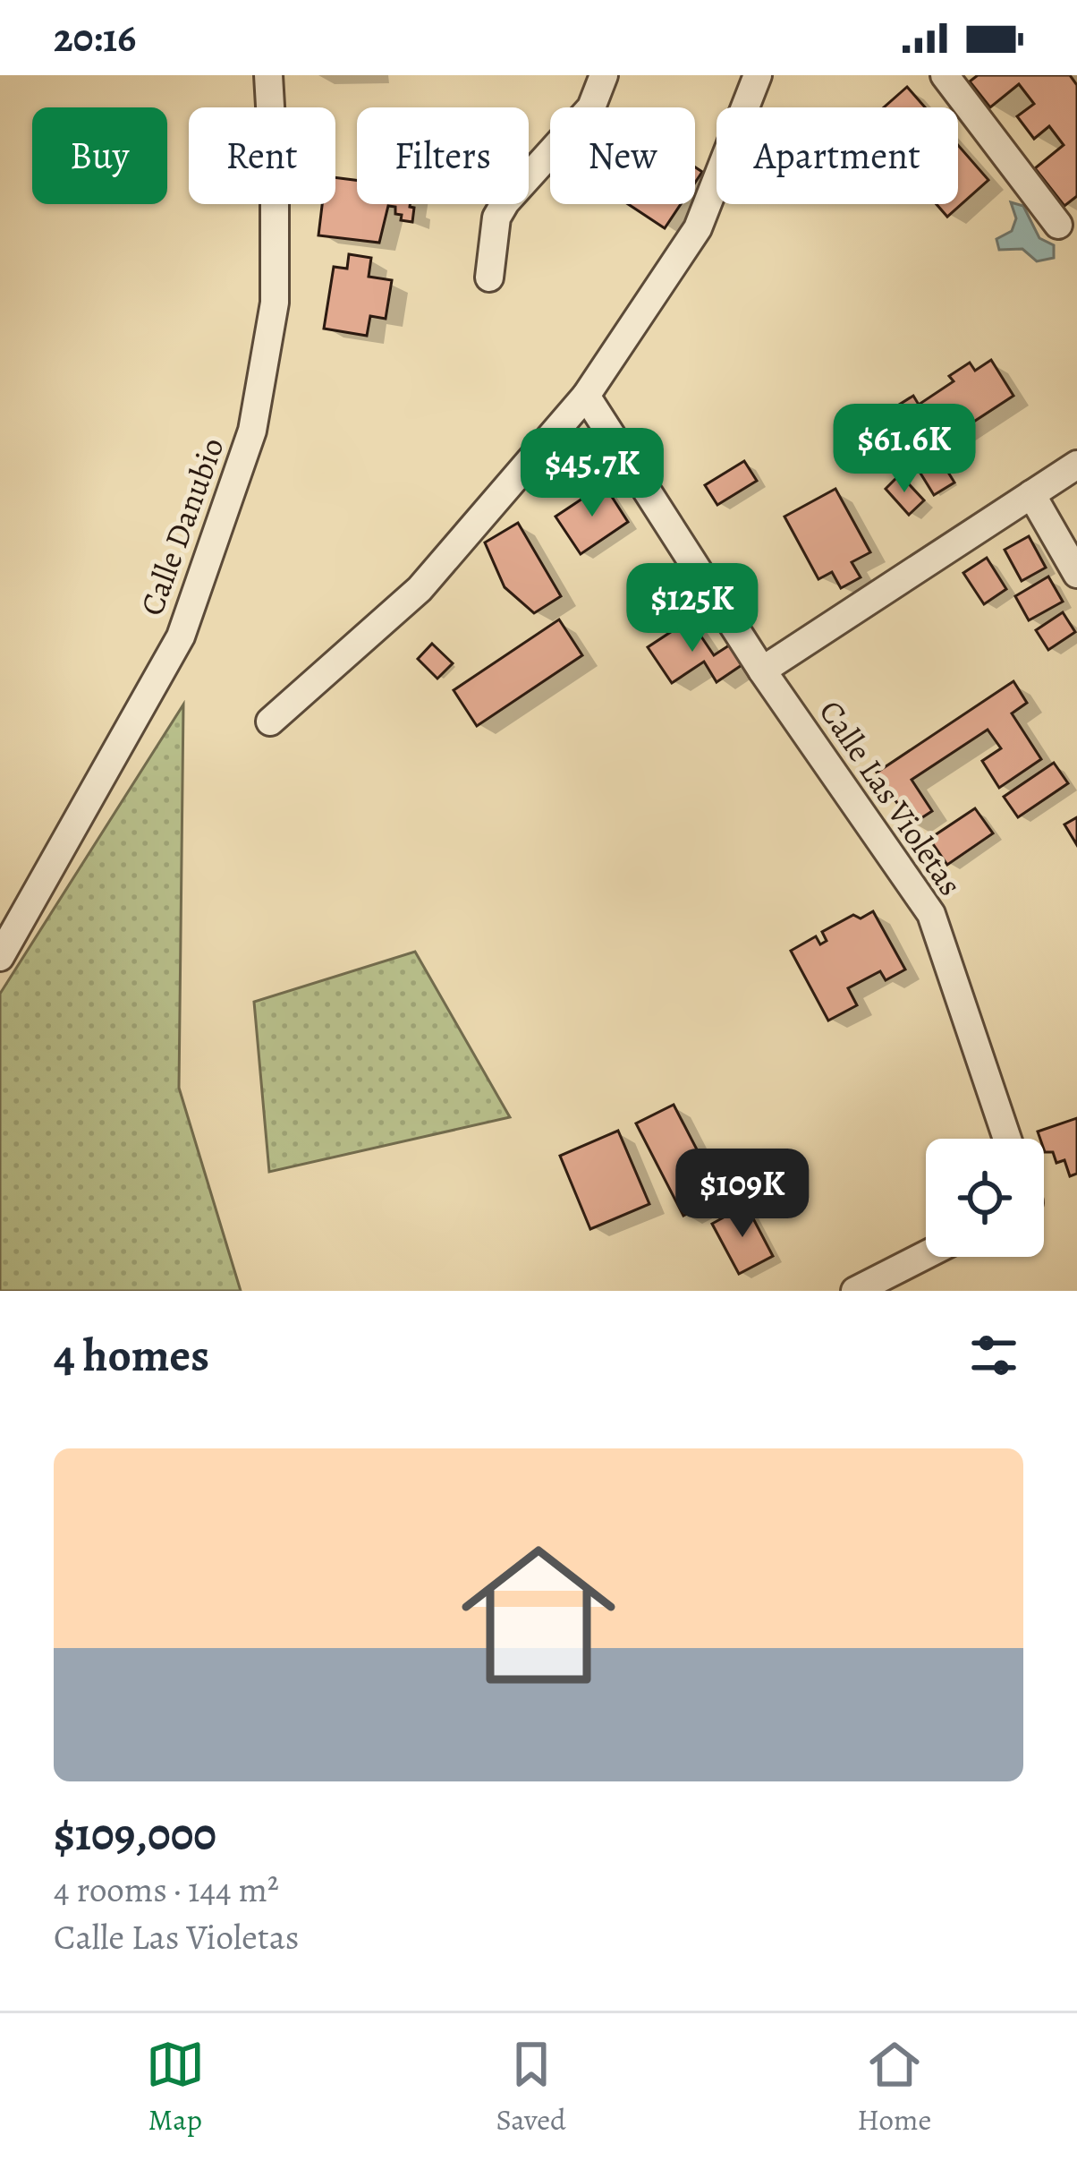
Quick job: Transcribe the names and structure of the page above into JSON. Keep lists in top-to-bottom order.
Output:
{
  "streets": {
    "street": ["Calle Danubio", "Calle Las Violetas"]
  },
  "page": {
    "status": "20:16",
    "chip": [
      "Buy",
      "Rent",
      "Filters",
      "New",
      "Apartment"
    ],
    "price": [
      "$61.6K",
      "$45.7K",
      "$125K",
      "$109K"
    ],
    "heading": "4 homes",
    "list": [
      {
        "name": "$109,000",
        "note": "4 rooms · 144 m² · Calle Las Violetas"
      }
    ],
    "tabs": ["Map", "Saved", "Home"]
  }
}
